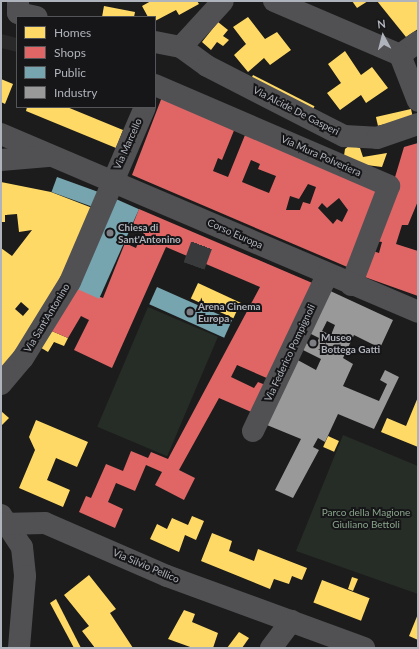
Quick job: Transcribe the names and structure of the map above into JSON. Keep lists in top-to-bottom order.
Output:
{
  "streets": {
    "street": [
      "Via Alcide De Gasperi",
      "Via Marcello",
      "Via Mura Polveriera",
      "Corso Europa",
      "Via Sant'Antonino",
      "Via Federico Pompignoli",
      "Via Silvio Pellico"
    ]
  },
  "crossings": [
    ["Via Marcello", "Corso Europa"],
    ["Via Marcello", "Via Sant'Antonino"],
    ["Via Mura Polveriera", "Corso Europa"],
    ["Corso Europa", "Via Sant'Antonino"],
    ["Corso Europa", "Via Federico Pompignoli"]
  ],
  "parks": ["Parco della Magione Giuliano Bettoli"],
  "places": ["Chiesa di Sant'Antonino", "Arena Cinema Europa", "Museo Bottega Gatti"],
  "legend": [
    "Homes",
    "Shops",
    "Public",
    "Industry"
  ],
  "north": "top"
}
